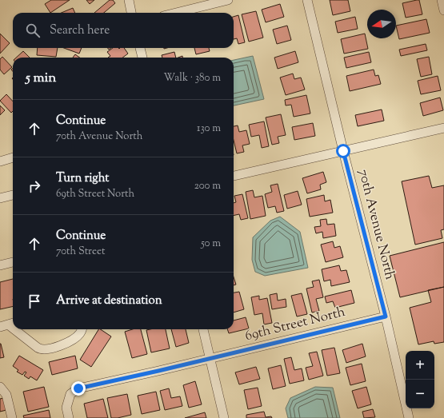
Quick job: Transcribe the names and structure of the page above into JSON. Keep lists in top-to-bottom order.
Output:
{
  "streets": {
    "street": ["70th Avenue North", "69th Street North"]
  },
  "crossings": [
    ["70th Avenue North", "69th Street North"]
  ],
  "north": "left",
  "page": {
    "search": "Search here",
    "heading": ["5 min", "Walk · 380 m"],
    "list": [
      ["Continue", "70th Avenue North", "130 m"],
      ["Turn right", "69th Street North", "200 m"],
      ["Continue", "70th Street", "50 m"],
      "Arrive at destination"
    ],
    "map_buttons": ["+", "−"]
  }
}
